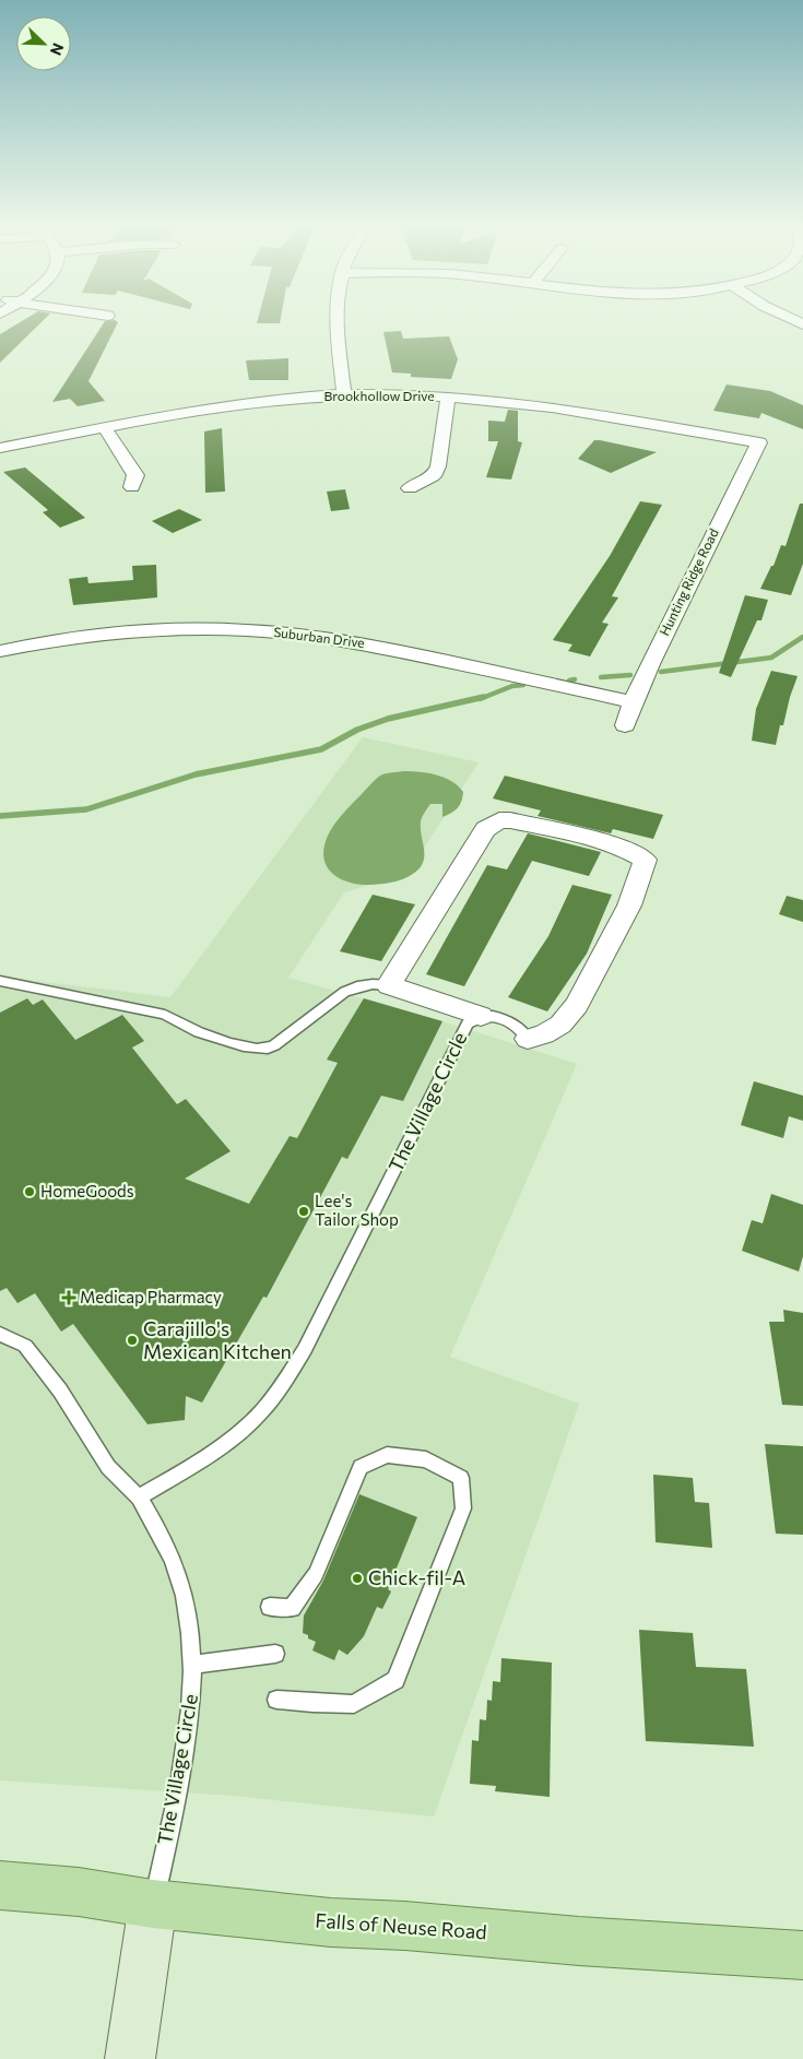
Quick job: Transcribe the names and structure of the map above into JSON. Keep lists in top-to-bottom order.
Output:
{
  "streets": {
    "main road": ["Falls of Neuse Road"],
    "street": [
      "Brookhollow Drive",
      "Hunting Ridge Road",
      "Suburban Drive",
      "The Village Circle"
    ]
  },
  "crossings": [
    ["Brookhollow Drive", "Hunting Ridge Road"],
    ["Hunting Ridge Road", "Suburban Drive"],
    ["The Village Circle", "Falls of Neuse Road"]
  ],
  "places": {
    "other": [
      "HomeGoods",
      "Lee's Tailor Shop",
      "Carajillo's Mexican Kitchen",
      "Chick-fil-A"
    ],
    "health": ["Medicap Pharmacy"]
  },
  "north": "bottom right"
}
